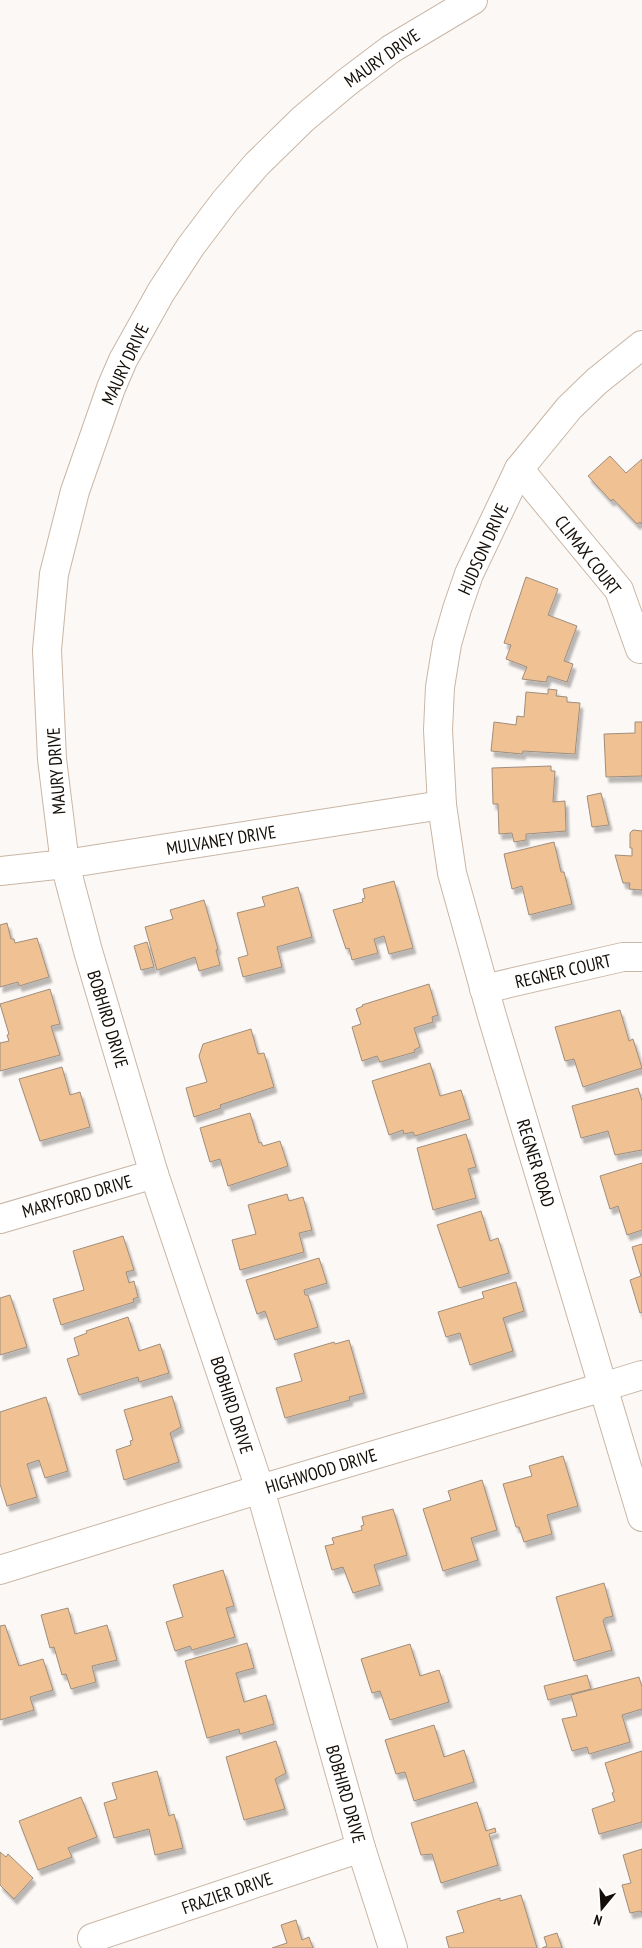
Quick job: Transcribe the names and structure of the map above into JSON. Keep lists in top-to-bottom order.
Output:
{
  "streets": {
    "street": [
      "MAURY DRIVE",
      "HUDSON DRIVE",
      "CLIMAX COURT",
      "MULVANEY DRIVE",
      "REGNER COURT",
      "BOBHIRD DRIVE",
      "REGNER ROAD",
      "MARYFORD DRIVE",
      "HIGHWOOD DRIVE",
      "FRAZIER DRIVE"
    ]
  },
  "crossings": [
    ["MAURY DRIVE", "MULVANEY DRIVE"],
    ["MAURY DRIVE", "BOBHIRD DRIVE"],
    ["HUDSON DRIVE", "CLIMAX COURT"],
    ["HUDSON DRIVE", "MULVANEY DRIVE"],
    ["HUDSON DRIVE", "REGNER ROAD"],
    ["MULVANEY DRIVE", "BOBHIRD DRIVE"],
    ["MULVANEY DRIVE", "REGNER ROAD"],
    ["REGNER COURT", "REGNER ROAD"],
    ["BOBHIRD DRIVE", "MARYFORD DRIVE"],
    ["BOBHIRD DRIVE", "HIGHWOOD DRIVE"],
    ["BOBHIRD DRIVE", "FRAZIER DRIVE"],
    ["REGNER ROAD", "HIGHWOOD DRIVE"]
  ],
  "north": "bottom"
}
